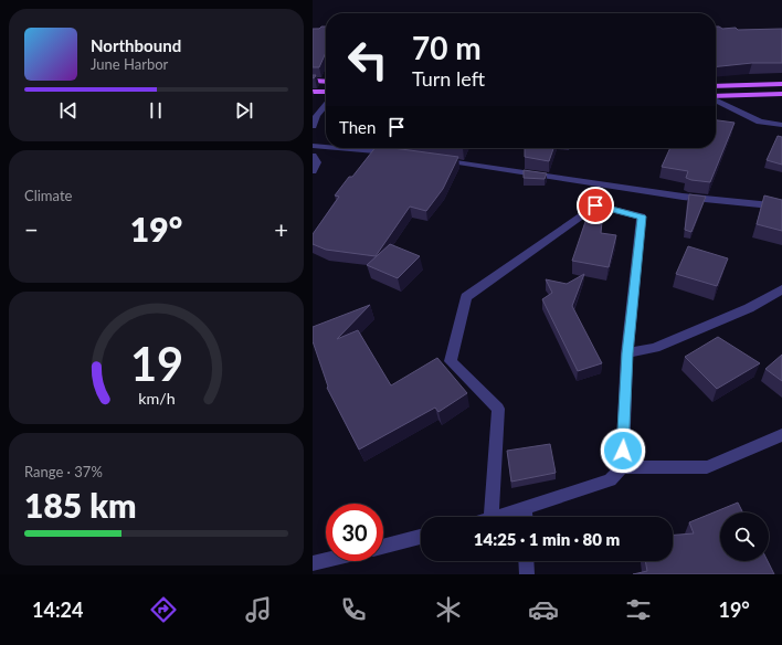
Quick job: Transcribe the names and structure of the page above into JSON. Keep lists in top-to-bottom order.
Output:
{
  "page": {
    "turn": ["70 m", "Turn left"],
    "song": ["Northbound", "June Harbor"],
    "then": "Then",
    "tile": [
      "Climate",
      ["Range · 37%", "185 km"]
    ],
    "heat": ["−", "19°", "+"],
    "limit": "30",
    "trip": "14:25 · 1 min · 80 m",
    "tabs": ["14:24", "19°"],
    "gauge": ["19", "km/h"]
  }
}
